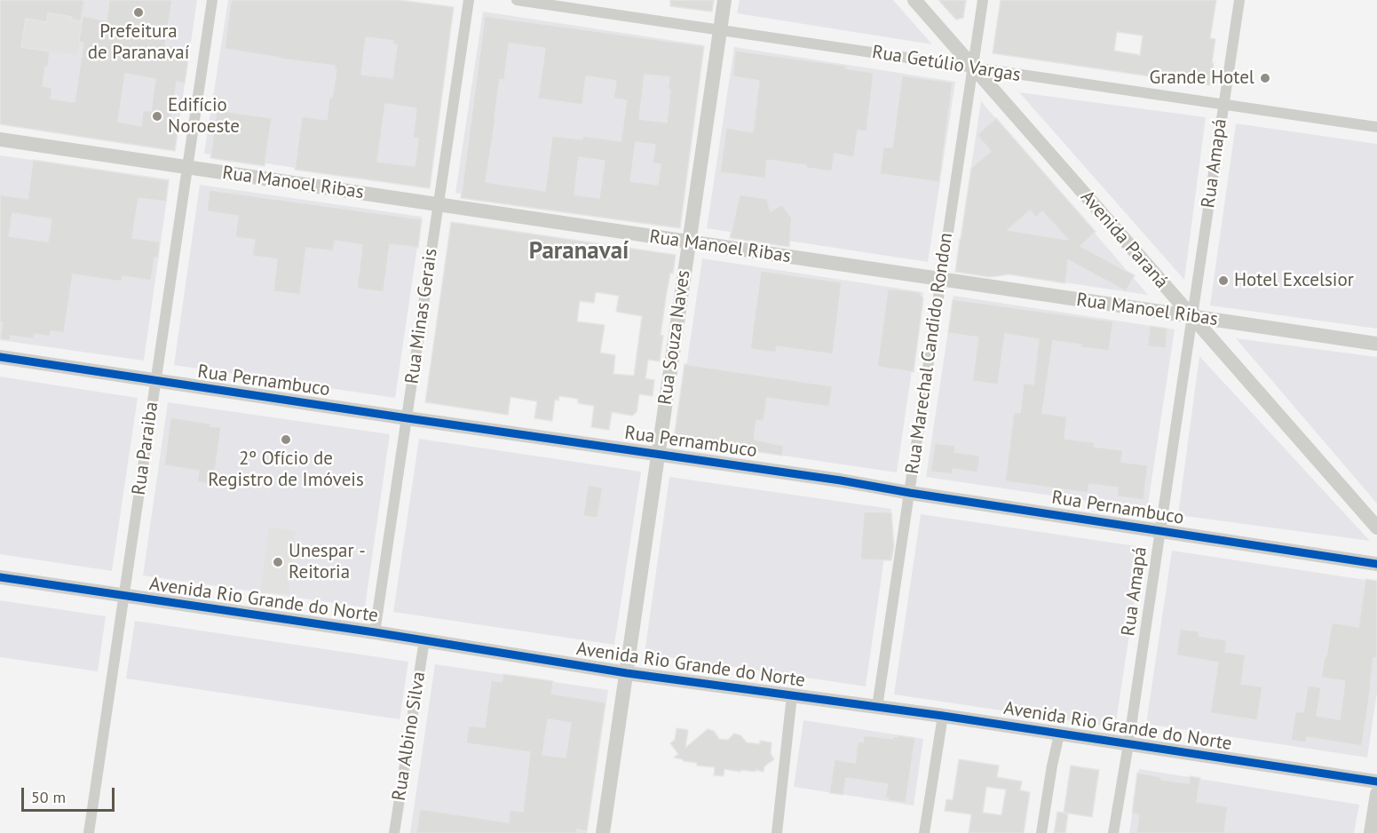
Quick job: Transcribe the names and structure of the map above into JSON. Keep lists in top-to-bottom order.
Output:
{
  "streets": {
    "street": [
      "Rua Getúlio Vargas",
      "Rua Amapá",
      "Rua Manoel Ribas",
      "Avenida Paraná",
      "Rua Minas Gerais",
      "Rua Souza Naves",
      "Rua Marechal Candido Rondon",
      "Rua Pernambuco",
      "Rua Paraiba",
      "Avenida Rio Grande do Norte",
      "Rua Albino Silva"
    ]
  },
  "crossings": [
    ["Rua Getúlio Vargas", "Rua Amapá"],
    ["Rua Getúlio Vargas", "Avenida Paraná"],
    ["Rua Getúlio Vargas", "Rua Souza Naves"],
    ["Rua Getúlio Vargas", "Rua Marechal Candido Rondon"],
    ["Rua Amapá", "Rua Manoel Ribas"],
    ["Rua Amapá", "Avenida Paraná"],
    ["Rua Amapá", "Rua Pernambuco"],
    ["Rua Amapá", "Avenida Rio Grande do Norte"],
    ["Rua Manoel Ribas", "Avenida Paraná"],
    ["Rua Manoel Ribas", "Rua Minas Gerais"],
    ["Rua Manoel Ribas", "Rua Souza Naves"],
    ["Rua Manoel Ribas", "Rua Marechal Candido Rondon"],
    ["Rua Manoel Ribas", "Rua Paraiba"],
    ["Avenida Paraná", "Rua Marechal Candido Rondon"],
    ["Rua Minas Gerais", "Rua Pernambuco"],
    ["Rua Minas Gerais", "Avenida Rio Grande do Norte"],
    ["Rua Souza Naves", "Rua Pernambuco"],
    ["Rua Souza Naves", "Avenida Rio Grande do Norte"],
    ["Rua Marechal Candido Rondon", "Rua Pernambuco"],
    ["Rua Marechal Candido Rondon", "Avenida Rio Grande do Norte"],
    ["Rua Pernambuco", "Rua Paraiba"],
    ["Rua Paraiba", "Avenida Rio Grande do Norte"],
    ["Avenida Rio Grande do Norte", "Rua Albino Silva"]
  ],
  "districts": ["Paranavaí"],
  "places": [
    "Prefeitura de Paranavaí",
    "Grande Hotel",
    "Edifício Noroeste",
    "Hotel Excelsior",
    "2º Ofício de Registro de Imóveis",
    "Unespar - Reitoria"
  ],
  "scale_bar": "50 m"
}
